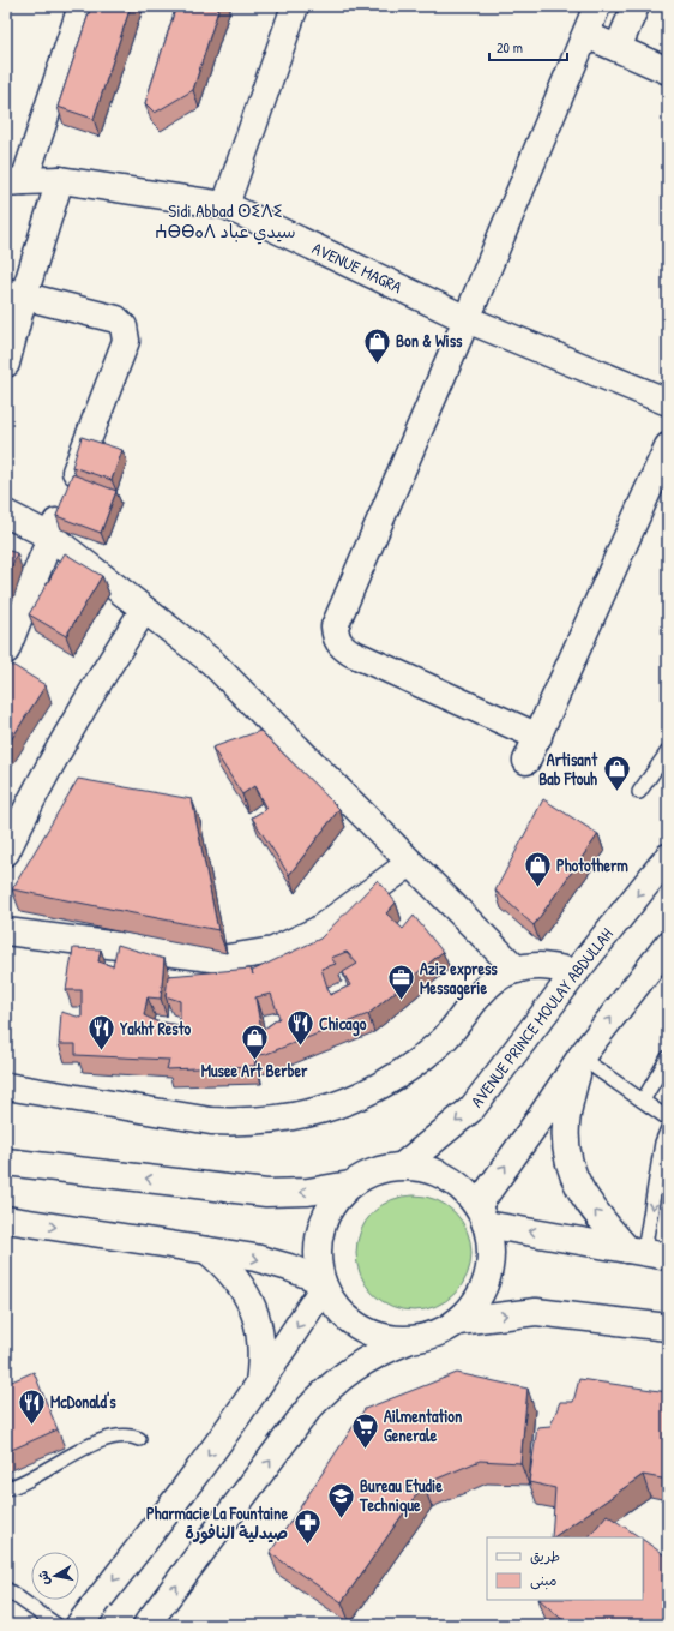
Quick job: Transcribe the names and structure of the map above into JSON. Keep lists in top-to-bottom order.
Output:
{
  "streets": {
    "street": ["AVENUE MAGRA", "AVENUE PRINCE MOULAY ABDULLAH"]
  },
  "districts": ["Sidi Abbad ⵙⵉⴷⵉ ⵄⴱⴱⴰⴷ سيدي عباد"],
  "places": {
    "shop": [
      "Bon & Wiss",
      "Artisant Bab Ftouh",
      "Phototherm",
      "Musee Art Berber"
    ],
    "office": ["Aziz express Messagerie"],
    "restaurant": ["Chicago", "Yakht Resto", "McDonald's"],
    "supermarket": ["Ailmentation Generale"],
    "school or university": ["Bureau Etudie Technique"],
    "pharmacy": ["Pharmacie La Fountaine صيدلية النافورة"]
  },
  "legend": ["طريق", "مبنى"],
  "scale_bar": "20 m",
  "north": "left"
}
